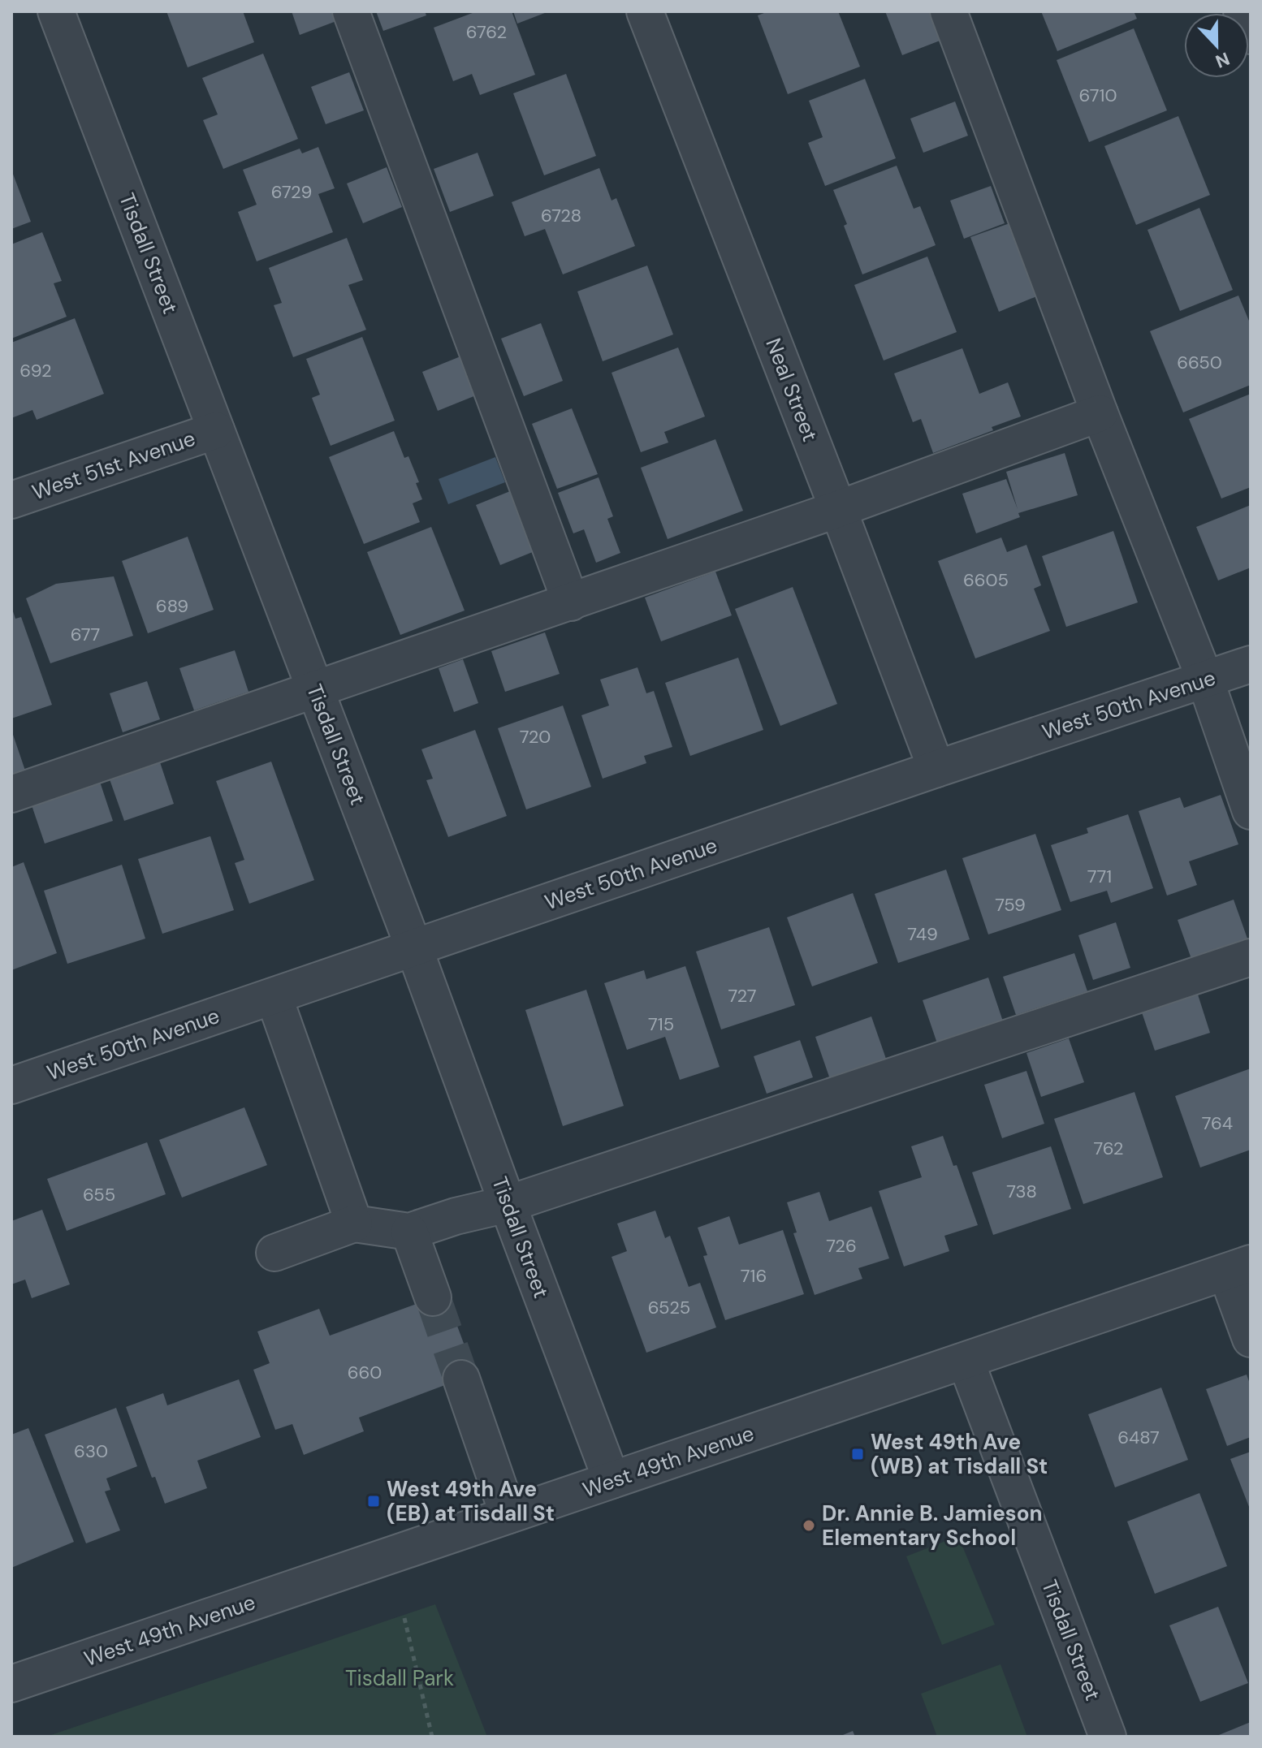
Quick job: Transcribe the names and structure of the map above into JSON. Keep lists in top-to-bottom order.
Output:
{
  "streets": {
    "street": [
      "Tisdall Street",
      "Neal Street",
      "West 51st Avenue",
      "West 50th Avenue",
      "West 49th Avenue"
    ]
  },
  "crossings": [
    ["Tisdall Street", "West 51st Avenue"],
    ["Tisdall Street", "West 50th Avenue"],
    ["Tisdall Street", "West 49th Avenue"],
    ["Neal Street", "West 50th Avenue"]
  ],
  "parks": ["Tisdall Park"],
  "places": {
    "transit": ["West 49th Ave (WB) at Tisdall St", "West 49th Ave (EB) at Tisdall St"],
    "other": ["Dr. Annie B. Jamieson Elementary School"]
  },
  "house_numbers": [
    "6762",
    "6710",
    "6729",
    "6728",
    "6650",
    "692",
    "6605",
    "689",
    "677",
    "720",
    "771",
    "759",
    "749",
    "727",
    "715",
    "764",
    "762",
    "738",
    "655",
    "726",
    "716",
    "6525",
    "660",
    "6487",
    "630"
  ],
  "north": "bottom"
}
